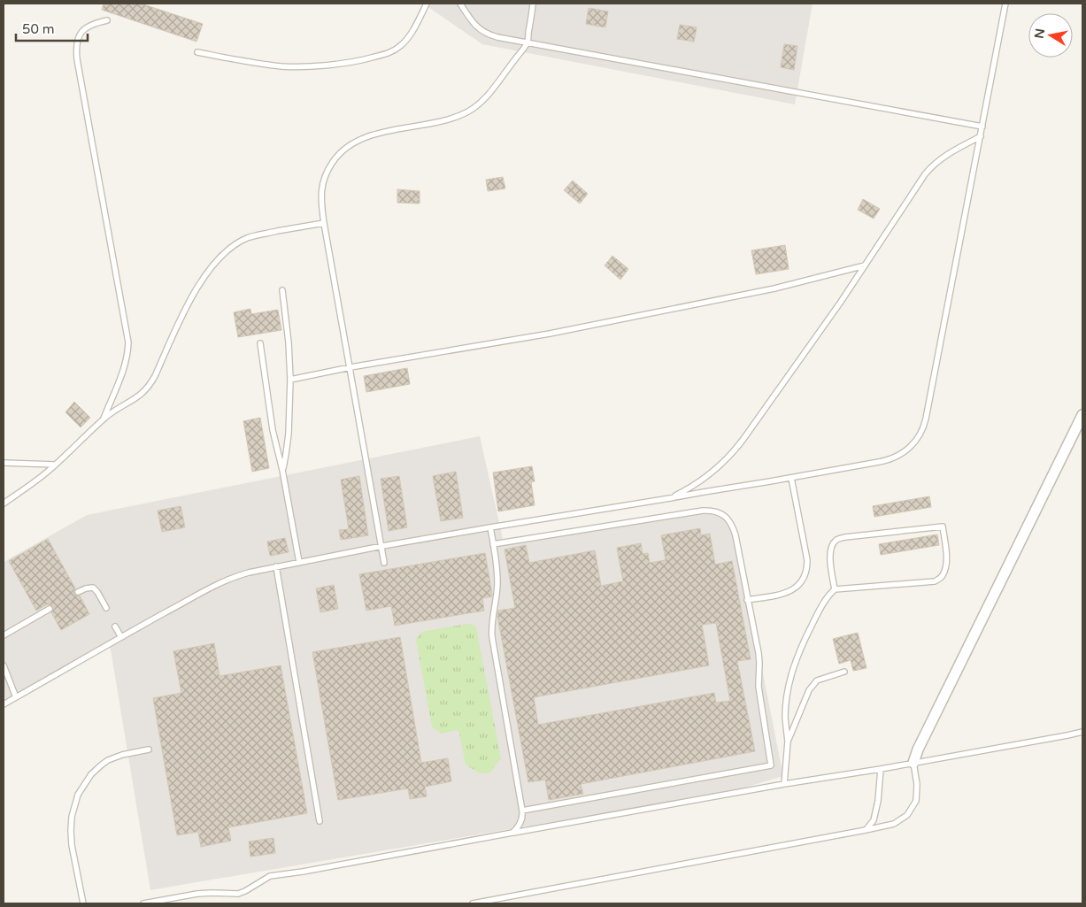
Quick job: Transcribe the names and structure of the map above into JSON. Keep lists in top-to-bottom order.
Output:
{
  "scale_bar": "50 m",
  "north": "left"
}
